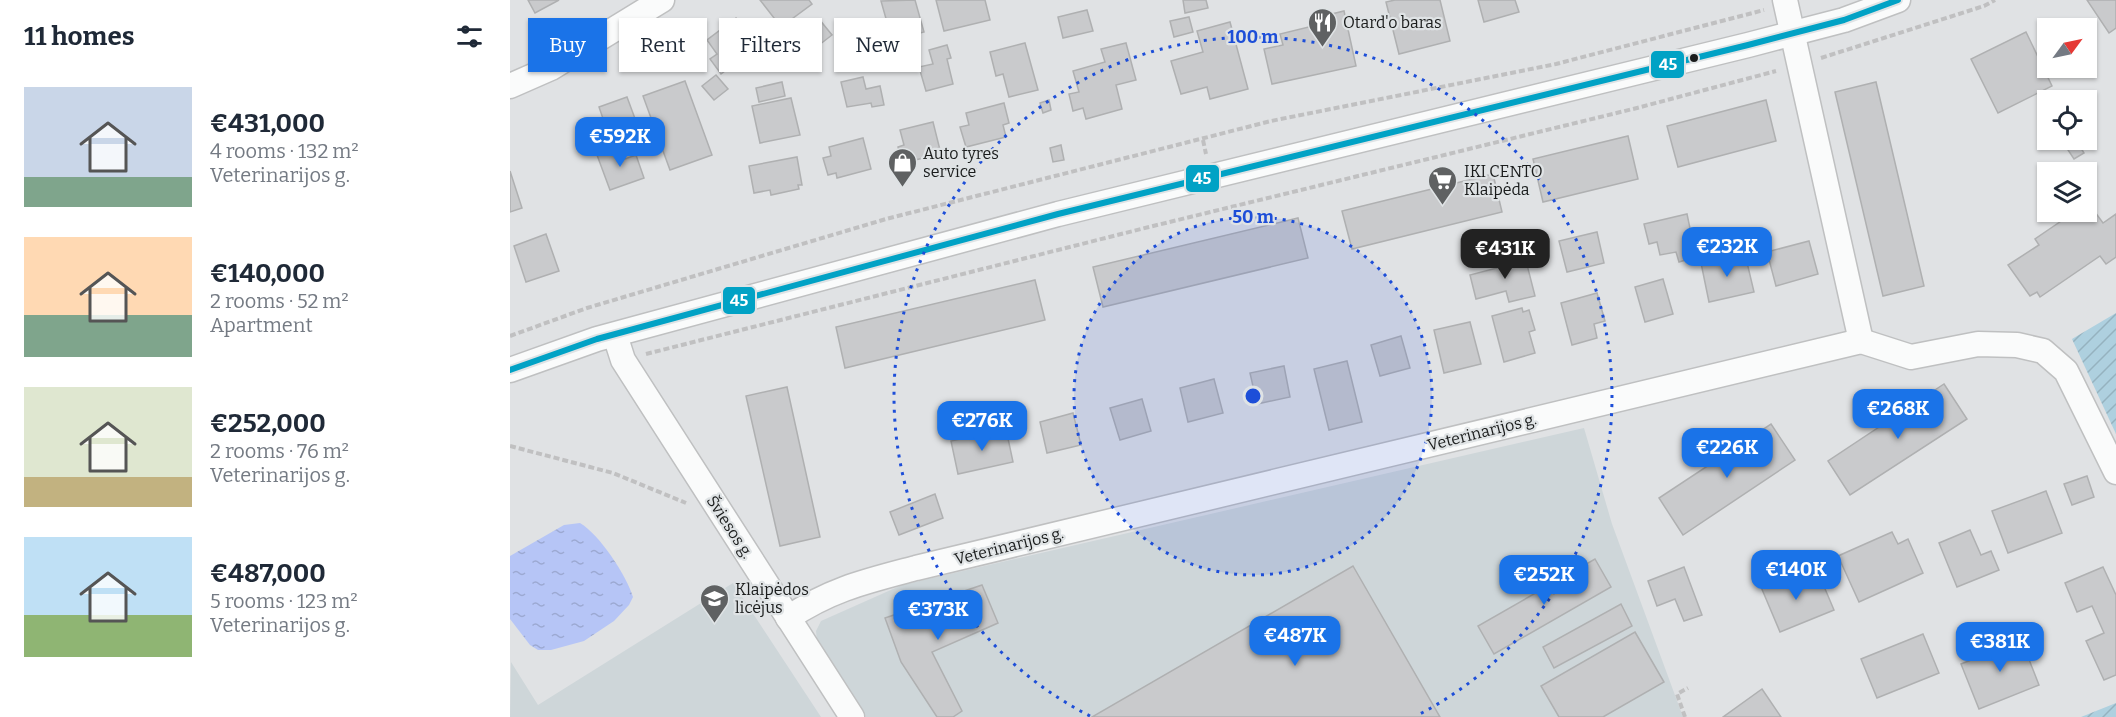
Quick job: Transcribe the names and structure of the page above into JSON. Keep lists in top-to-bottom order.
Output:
{
  "streets": {
    "street": ["Veterinarijos g.", "Šviesos g."]
  },
  "crossings": [
    ["Veterinarijos g.", "Šviesos g."]
  ],
  "places": {
    "restaurant": ["Otard'o baras"],
    "shop": ["Auto tyres service"],
    "supermarket": ["IKI CENTO Klaipėda"],
    "school or university": ["Klaipėdos licėjus"]
  },
  "lines": ["transit line 45"],
  "north": "top right",
  "page": {
    "heading": "11 homes",
    "chip": [
      "Buy",
      "Rent",
      "Filters",
      "New"
    ],
    "list": [
      {
        "name": "€431,000",
        "note": "4 rooms · 132 m² · Veterinarijos g."
      },
      {
        "name": "€140,000",
        "note": "2 rooms · 52 m² · Apartment"
      },
      {
        "name": "€252,000",
        "note": "2 rooms · 76 m² · Veterinarijos g."
      },
      {
        "name": "€487,000",
        "note": "5 rooms · 123 m² · Veterinarijos g."
      }
    ],
    "price": [
      "€592K",
      "€232K",
      "€431K",
      "€268K",
      "€276K",
      "€226K",
      "€140K",
      "€252K",
      "€373K",
      "€487K",
      "€381K"
    ]
  },
  "rings": ["100 m", "50 m"]
}
